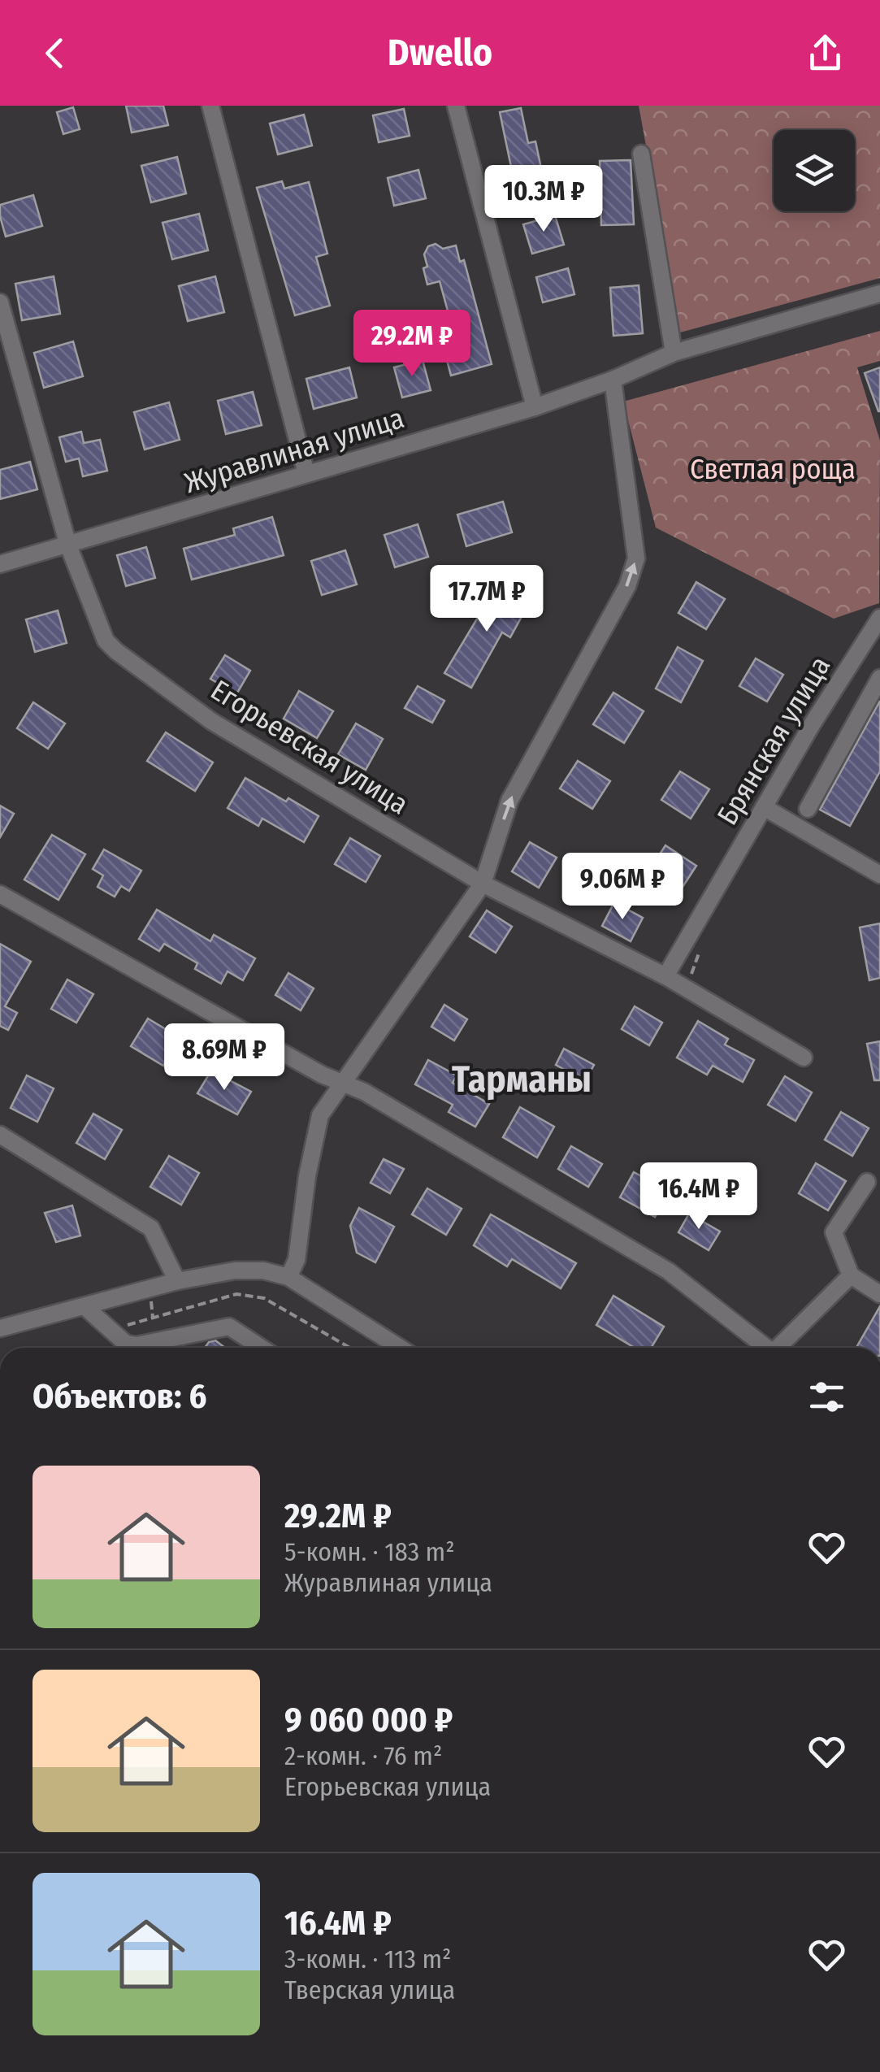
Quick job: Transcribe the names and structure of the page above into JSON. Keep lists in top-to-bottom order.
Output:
{
  "streets": {
    "street": ["Журавлиная улица", "Брянская улица", "Егорьевская улица"]
  },
  "crossings": [
    ["Журавлиная улица", "Егорьевская улица"],
    ["Брянская улица", "Егорьевская улица"]
  ],
  "districts": ["Тарманы"],
  "parks": ["Светлая роща"],
  "page": {
    "header": "Dwello",
    "price": [
      "10.3M ₽",
      "29.2M ₽",
      "17.7M ₽",
      "9.06M ₽",
      "8.69M ₽",
      "16.4M ₽"
    ],
    "heading": "Объектов: 6",
    "list": [
      {
        "name": "29.2M ₽",
        "note": "5-комн. · 183 m² · Журавлиная улица"
      },
      {
        "name": "9 060 000 ₽",
        "note": "2-комн. · 76 m² · Егорьевская улица"
      },
      {
        "name": "16.4M ₽",
        "note": "3-комн. · 113 m² · Тверская улица"
      }
    ]
  }
}
